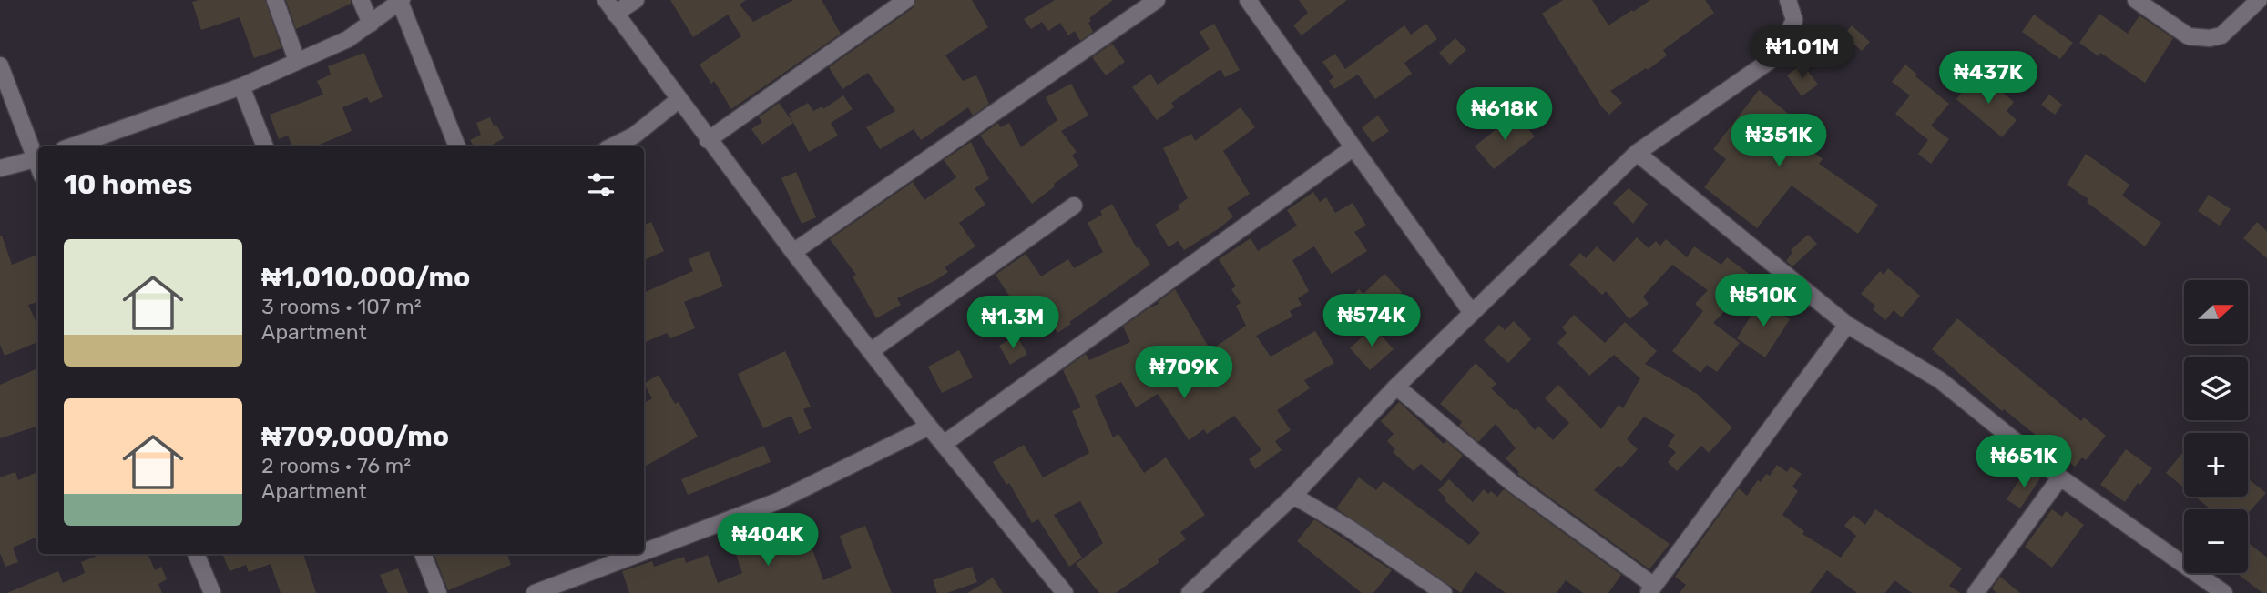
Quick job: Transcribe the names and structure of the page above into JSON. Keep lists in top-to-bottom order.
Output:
{
  "north": "right",
  "page": {
    "price": [
      "₦1.01M",
      "₦437K",
      "₦618K",
      "₦351K",
      "₦510K",
      "₦574K",
      "₦1.3M",
      "₦709K",
      "₦651K",
      "₦404K"
    ],
    "heading": "10 homes",
    "list": [
      {
        "name": "₦1,010,000/mo",
        "note": "3 rooms · 107 m² · Apartment"
      },
      {
        "name": "₦709,000/mo",
        "note": "2 rooms · 76 m² · Apartment"
      }
    ],
    "map_buttons": ["+", "−"]
  }
}
